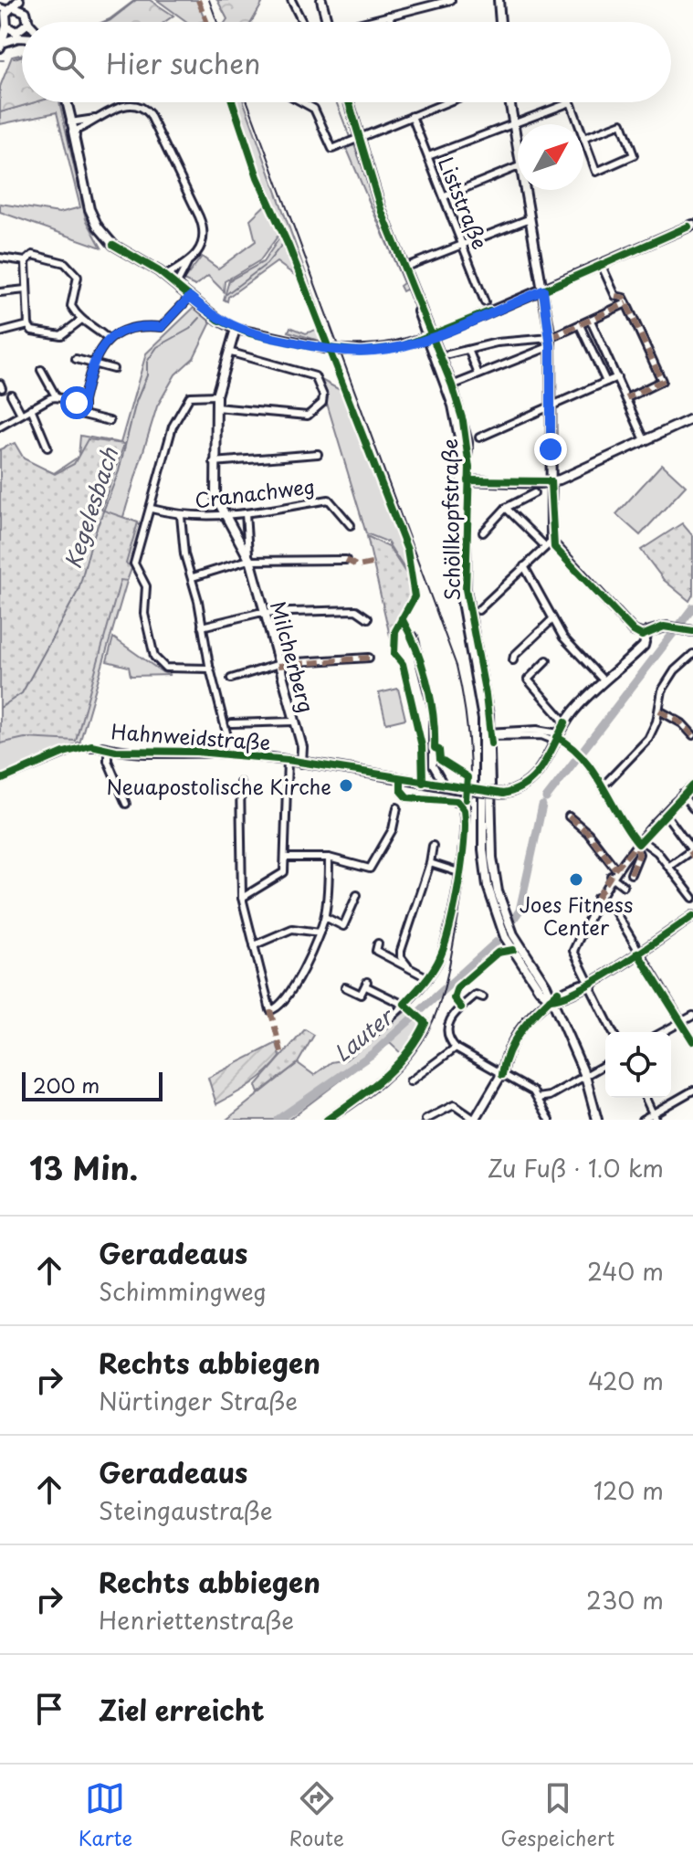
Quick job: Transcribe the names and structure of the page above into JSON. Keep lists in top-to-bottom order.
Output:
{
  "streets": {
    "main road": ["Schöllkopfstraße", "Milcherberg", "Hahnweidstraße"],
    "street": ["Liststraße", "Cranachweg"]
  },
  "crossings": [
    ["Cranachweg", "Milcherberg"],
    ["Milcherberg", "Hahnweidstraße"]
  ],
  "water": ["Kegelesbach", "Lauter"],
  "places": ["Neuapostolische Kirche", "Joes Fitness Center"],
  "scale_bar": "200 m",
  "north": "top right",
  "page": {
    "search": "Hier suchen",
    "scale": "200 m",
    "heading": ["13 Min.", "Zu Fuß · 1.0 km"],
    "list": [
      ["Geradeaus", "Schimmingweg", "240 m"],
      ["Rechts abbiegen", "Nürtinger Straße", "420 m"],
      ["Geradeaus", "Steingaustraße", "120 m"],
      ["Rechts abbiegen", "Henriettenstraße", "230 m"],
      "Ziel erreicht"
    ],
    "nav": ["Karte", "Route", "Gespeichert"]
  }
}
